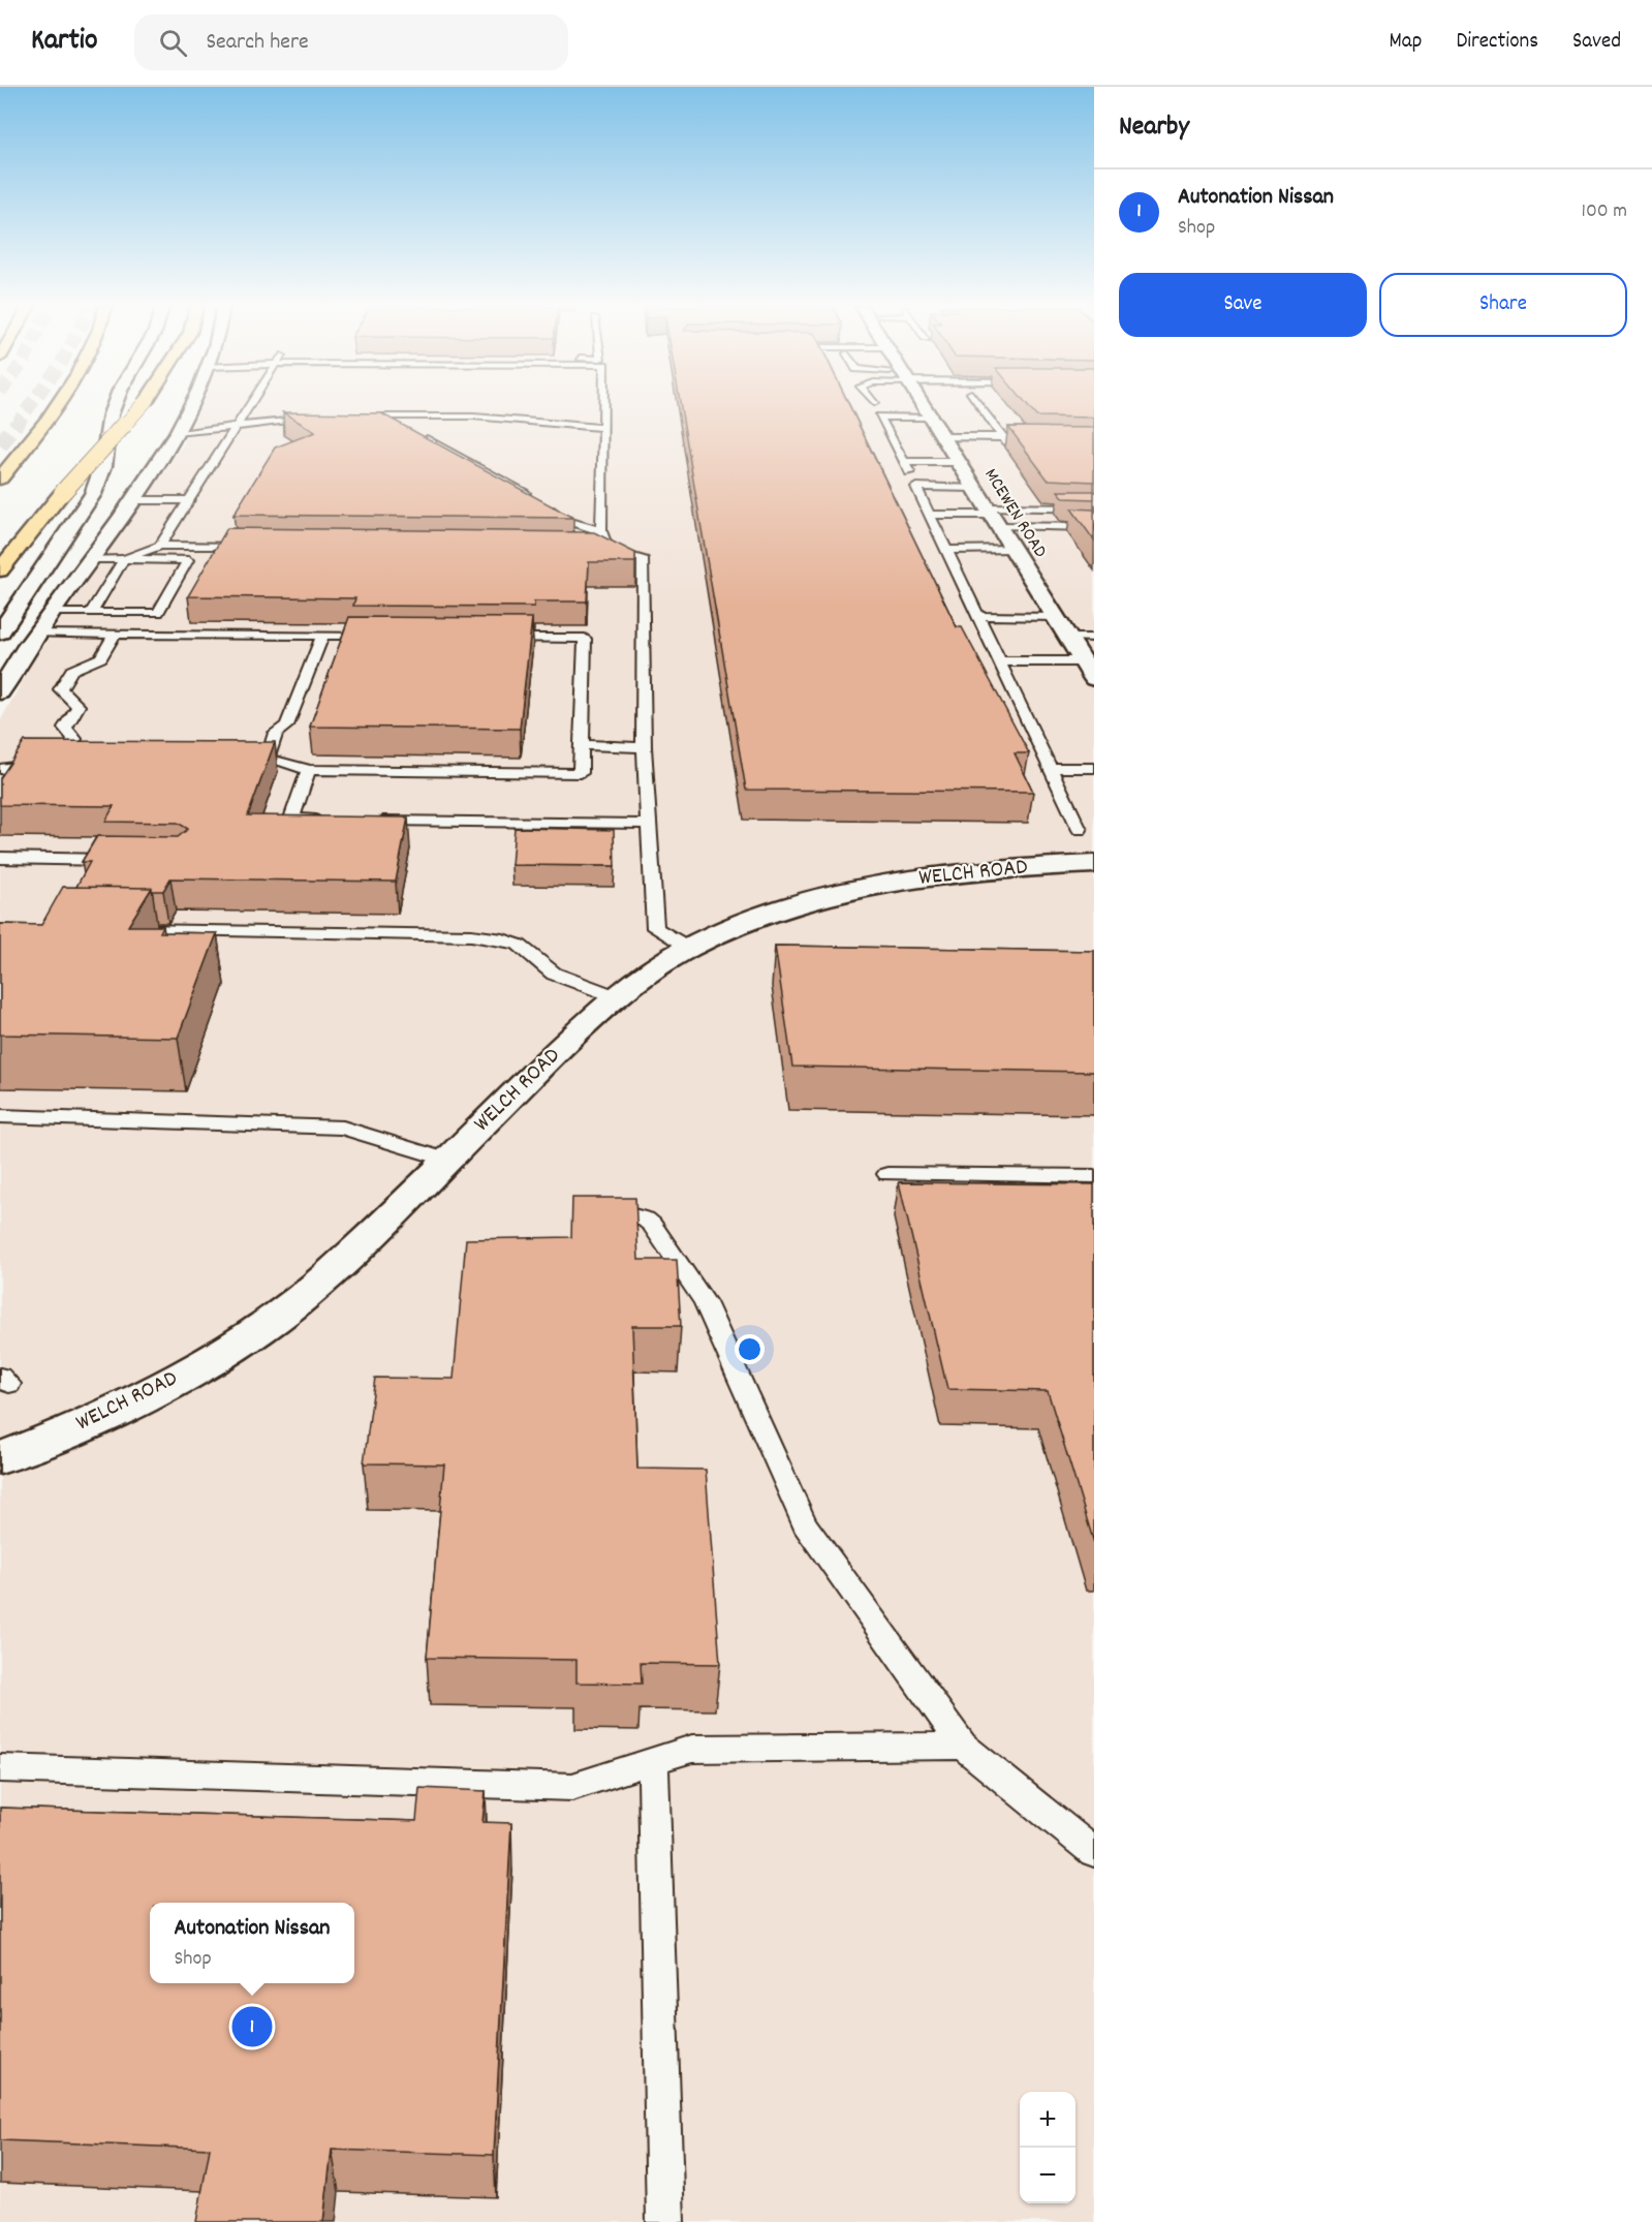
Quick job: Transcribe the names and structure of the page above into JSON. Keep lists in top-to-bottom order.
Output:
{
  "streets": {
    "main road": ["MCEWEN ROAD", "WELCH ROAD"]
  },
  "page": {
    "header": "Kartio",
    "search": "Search here",
    "nav": ["Map", "Directions", "Saved"],
    "heading": "Nearby",
    "list": [
      {
        "mark": "1",
        "name": "Autonation Nissan",
        "note": "Shop",
        "value": "100 m"
      }
    ],
    "buttons": ["Save", "Share"],
    "popup": ["Autonation Nissan", "Shop"],
    "pins": "1",
    "map_buttons": ["+", "−"]
  }
}
